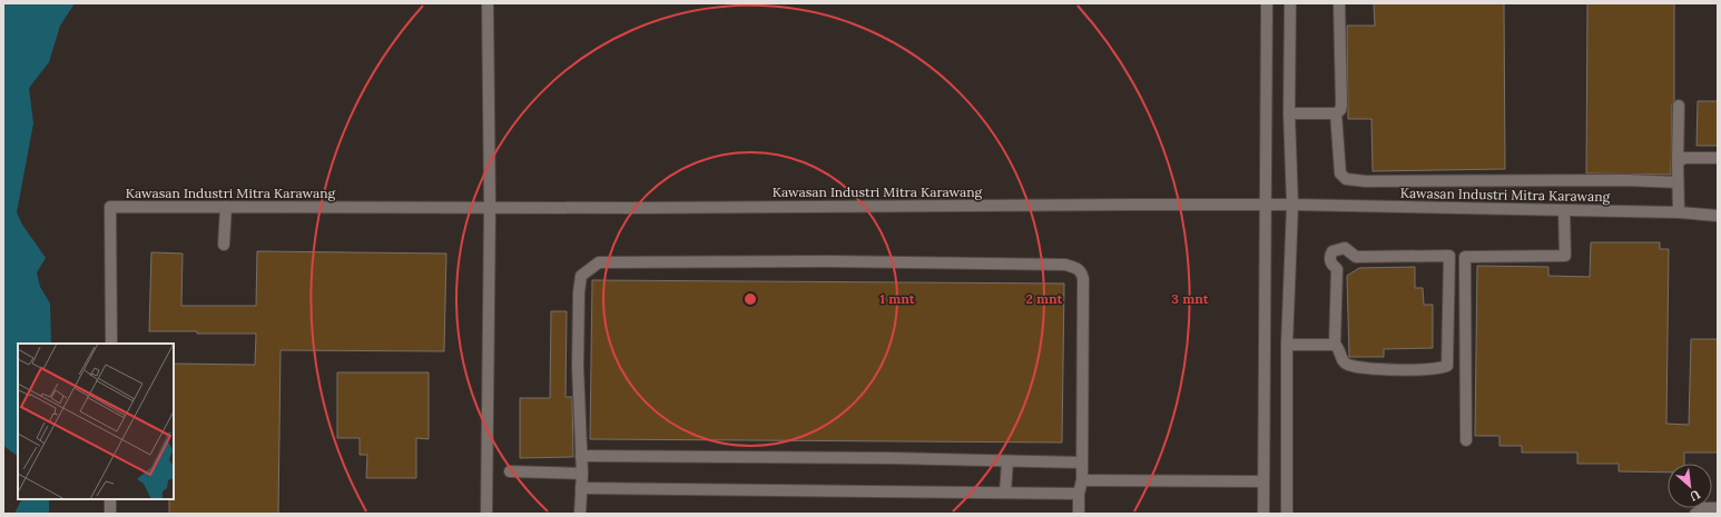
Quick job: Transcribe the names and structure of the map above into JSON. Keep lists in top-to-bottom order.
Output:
{
  "streets": {
    "street": ["Kawasan Industri Mitra Karawang"]
  },
  "north": "bottom right",
  "rings": ["1 mnt", "2 mnt", "3 mnt"]
}
